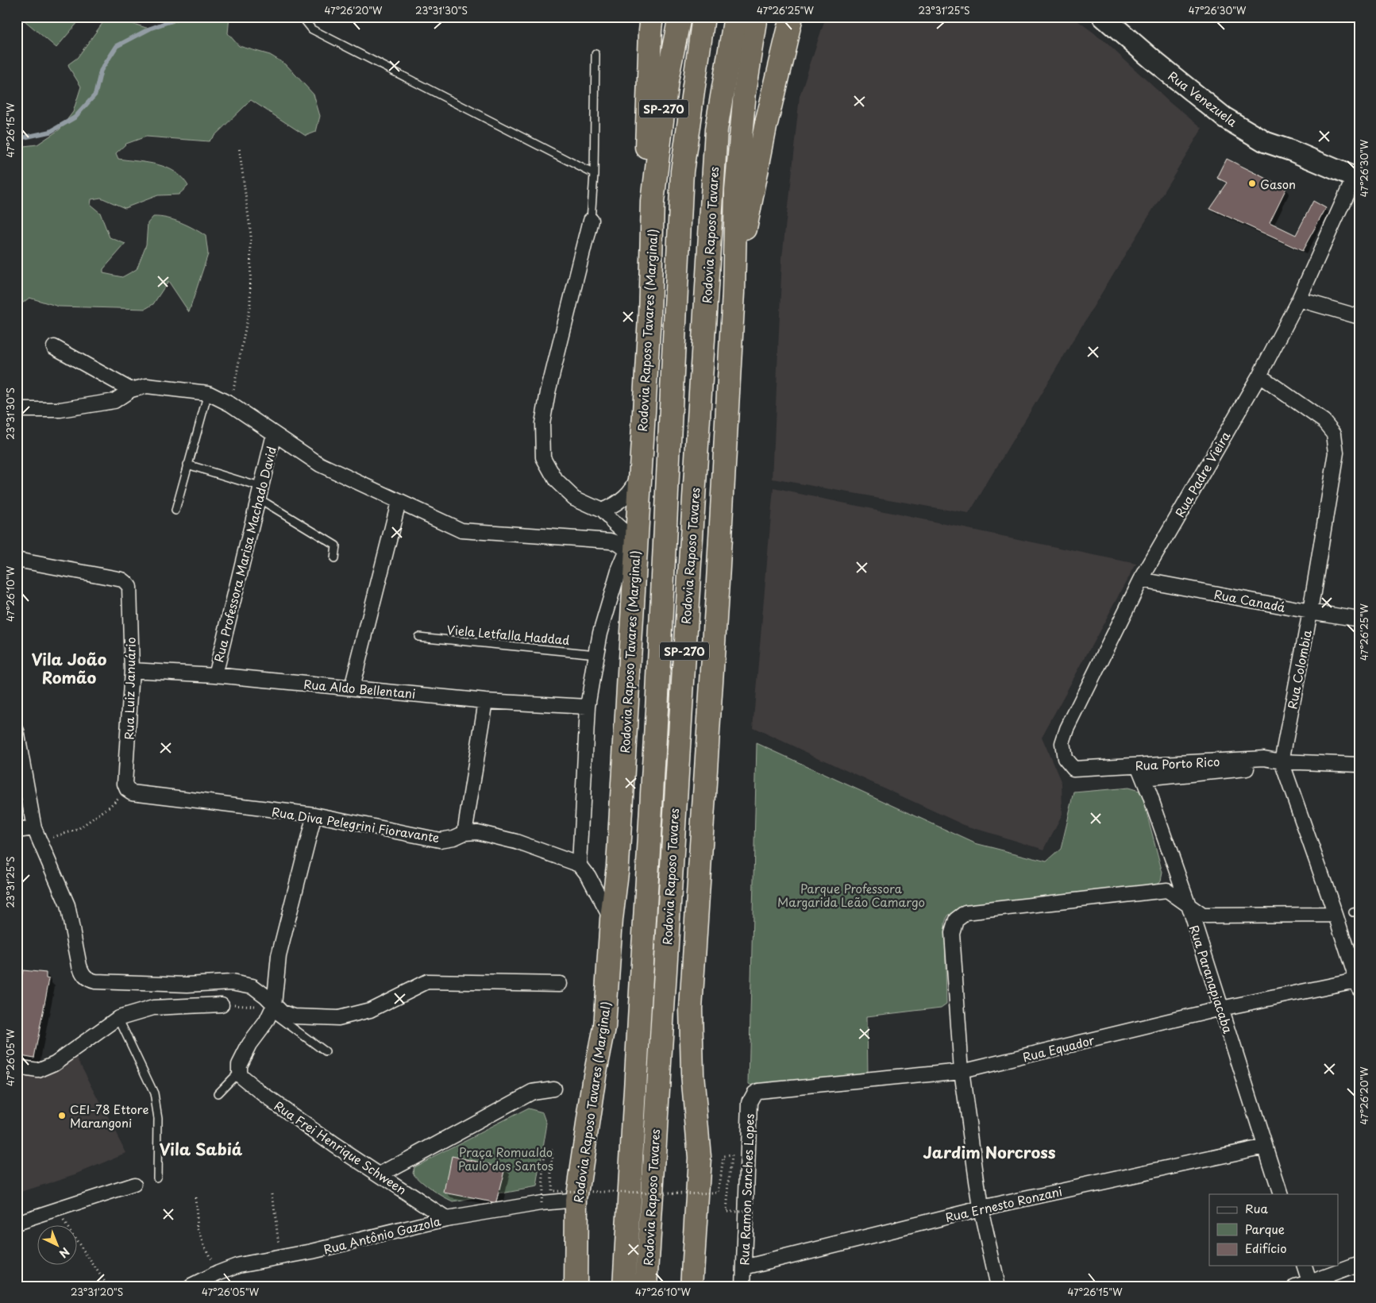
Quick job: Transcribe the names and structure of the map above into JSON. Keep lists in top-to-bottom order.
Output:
{
  "streets": {
    "highway": ["SP-270", "Rodovia Raposo Tavares", "Rodovia Raposo Tavares (Marginal)"],
    "main road": ["Rua Venezuela"],
    "street": [
      "Rua Padre Vieira",
      "Rua Professora Marisa Machado David",
      "Rua Canadá",
      "Rua Colombia",
      "Rua Luiz Januário",
      "Rua Aldo Bellentani",
      "Rua Porto Rico",
      "Rua Diva Pelegrini Fioravante",
      "Rua Paranapiacaba",
      "Rua Equador",
      "Rua Frei Henrique Schween",
      "Rua Ramon Sanches Lopes",
      "Rua Ernesto Ronzani",
      "Rua Antônio Gazzola"
    ],
    "lane": ["Viela Letfalla Haddad"]
  },
  "crossings": [
    ["Rua Venezuela", "Rua Padre Vieira"],
    ["Rodovia Raposo Tavares (Marginal)", "Rua Antônio Gazzola"],
    ["Rua Padre Vieira", "Rua Canadá"],
    ["Rua Padre Vieira", "Rua Colombia"],
    ["Rua Padre Vieira", "Rua Porto Rico"],
    ["Rua Professora Marisa Machado David", "Rua Aldo Bellentani"],
    ["Rua Canadá", "Rua Colombia"],
    ["Rua Colombia", "Rua Porto Rico"],
    ["Rua Luiz Januário", "Rua Aldo Bellentani"],
    ["Rua Luiz Januário", "Rua Diva Pelegrini Fioravante"],
    ["Rua Porto Rico", "Rua Paranapiacaba"],
    ["Rua Paranapiacaba", "Rua Equador"],
    ["Rua Paranapiacaba", "Rua Ernesto Ronzani"],
    ["Rua Equador", "Rua Ramon Sanches Lopes"],
    ["Rua Frei Henrique Schween", "Rua Antônio Gazzola"],
    ["Rua Ramon Sanches Lopes", "Rua Ernesto Ronzani"]
  ],
  "districts": ["Vila João Romão", "Vila Sabiá", "Jardim Norcross"],
  "parks": ["Parque Professora Margarida Leão Camargo", "Praça Romualdo Paulo dos Santos"],
  "places": ["Gason", "CEI-78 Ettore Marangoni"],
  "legend": ["Rua", "Parque", "Edifício"],
  "north": "bottom right",
  "coordinates": [
    "47°26'20\"W",
    "23°31'30\"S",
    "47°26'25\"W",
    "23°31'25\"S",
    "47°26'30\"W",
    "47°26'15\"W",
    "47°26'10\"W",
    "47°26'05\"W",
    "23°31'20\"S"
  ]
}
